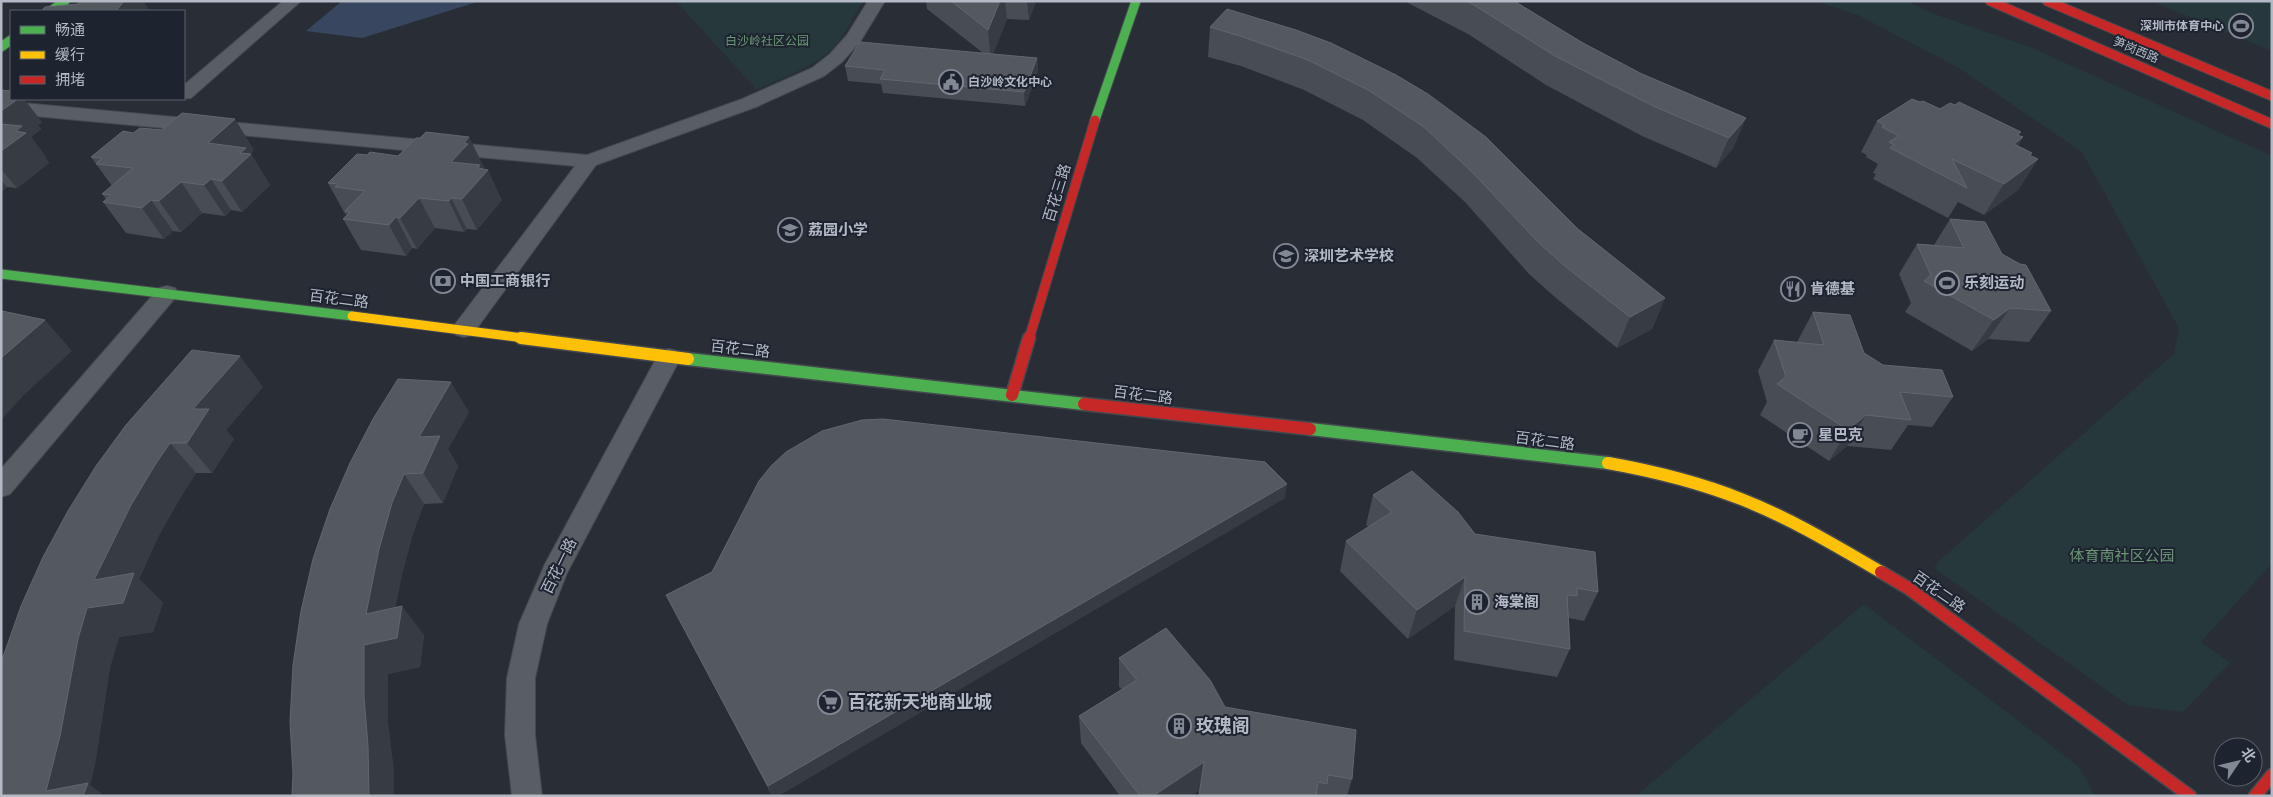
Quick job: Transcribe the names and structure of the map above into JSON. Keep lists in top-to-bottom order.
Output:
{
  "streets": {
    "street": [
      "笋岗西路",
      "百花三路",
      "百花二路",
      "百花一路"
    ]
  },
  "crossings": [
    ["百花三路", "百花二路"],
    ["百花二路", "百花一路"]
  ],
  "parks": ["白沙岭社区公园", "体育南社区公园"],
  "places": {
    "sports": ["深圳市体育中心", "乐刻运动"],
    "public building": ["白沙岭文化中心"],
    "school or university": ["荔园小学", "深圳艺术学校"],
    "bank": ["中国工商银行"],
    "restaurant": ["肯德基"],
    "cafe": ["星巴克"],
    "building": ["海棠阁", "玫瑰阁"],
    "supermarket": ["百花新天地商业城"]
  },
  "legend": ["畅通", "缓行", "拥堵"],
  "north": "top right"
}
